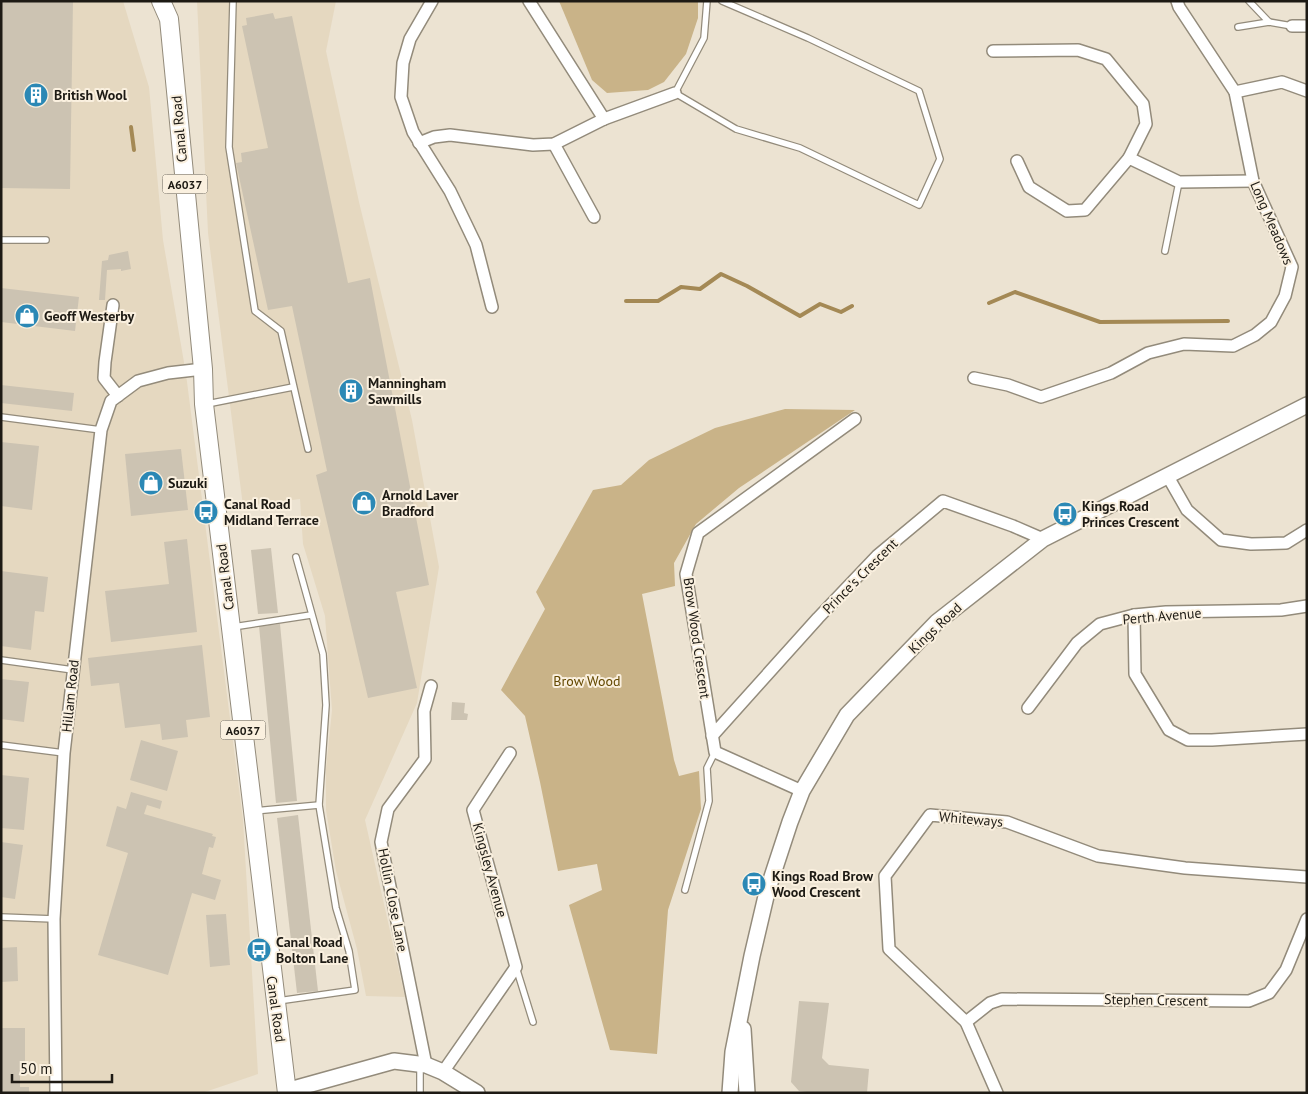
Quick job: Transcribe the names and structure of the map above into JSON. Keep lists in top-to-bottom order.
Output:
{
  "streets": {
    "main road": ["Canal Road", "A6037"],
    "street": [
      "Long Meadows",
      "Prince's Crescent",
      "Perth Avenue",
      "Kings Road",
      "Brow Wood Crescent",
      "Hillam Road",
      "Whiteways",
      "Kingsley Avenue",
      "Hollin Close Lane",
      "Stephen Crescent"
    ]
  },
  "crossings": [
    ["Canal Road", "Hillam Road"],
    ["Prince's Crescent", "Kings Road"],
    ["Prince's Crescent", "Brow Wood Crescent"],
    ["Whiteways", "Stephen Crescent"]
  ],
  "parks": ["Brow Wood"],
  "places": {
    "building": ["British Wool", "Manningham Sawmills"],
    "shop": ["Geoff Westerby", "Suzuki", "Arnold Laver Bradford"],
    "bus stop": [
      "Canal Road Midland Terrace",
      "Kings Road Princes Crescent",
      "Kings Road Brow Wood Crescent",
      "Canal Road Bolton Lane"
    ]
  },
  "scale_bar": "50 m"
}
